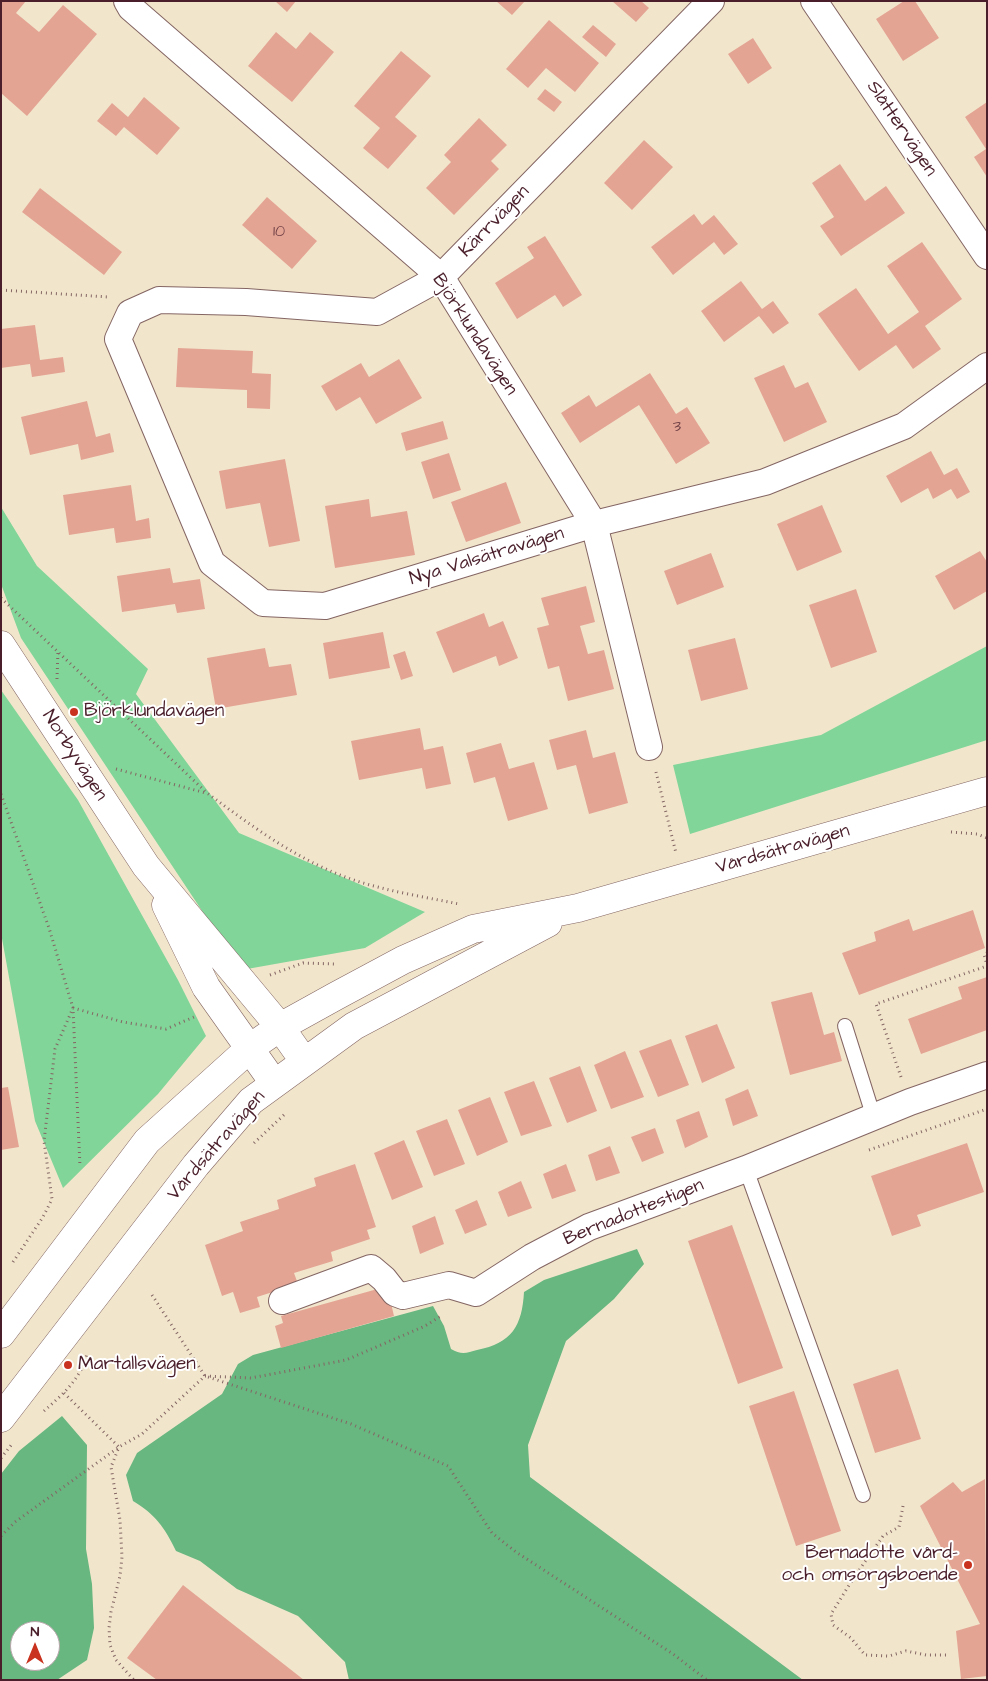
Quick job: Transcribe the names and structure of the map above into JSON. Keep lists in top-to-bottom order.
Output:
{
  "streets": {
    "main road": ["Norbyvägen", "Vårdsätravägen"],
    "street": [
      "Slåttervägen",
      "Kärrvägen",
      "Björklundavägen",
      "Nya Valsätravägen",
      "Bernadottestigen"
    ]
  },
  "crossings": [
    ["Kärrvägen", "Björklundavägen"],
    ["Kärrvägen", "Nya Valsätravägen"],
    ["Björklundavägen", "Nya Valsätravägen"],
    ["Norbyvägen", "Vårdsätravägen"]
  ],
  "places": ["Björklundavägen", "Martallsvägen", "Bernadotte vård- och omsorgsboende"],
  "house_numbers": ["10", "3"],
  "north": "top"
}
